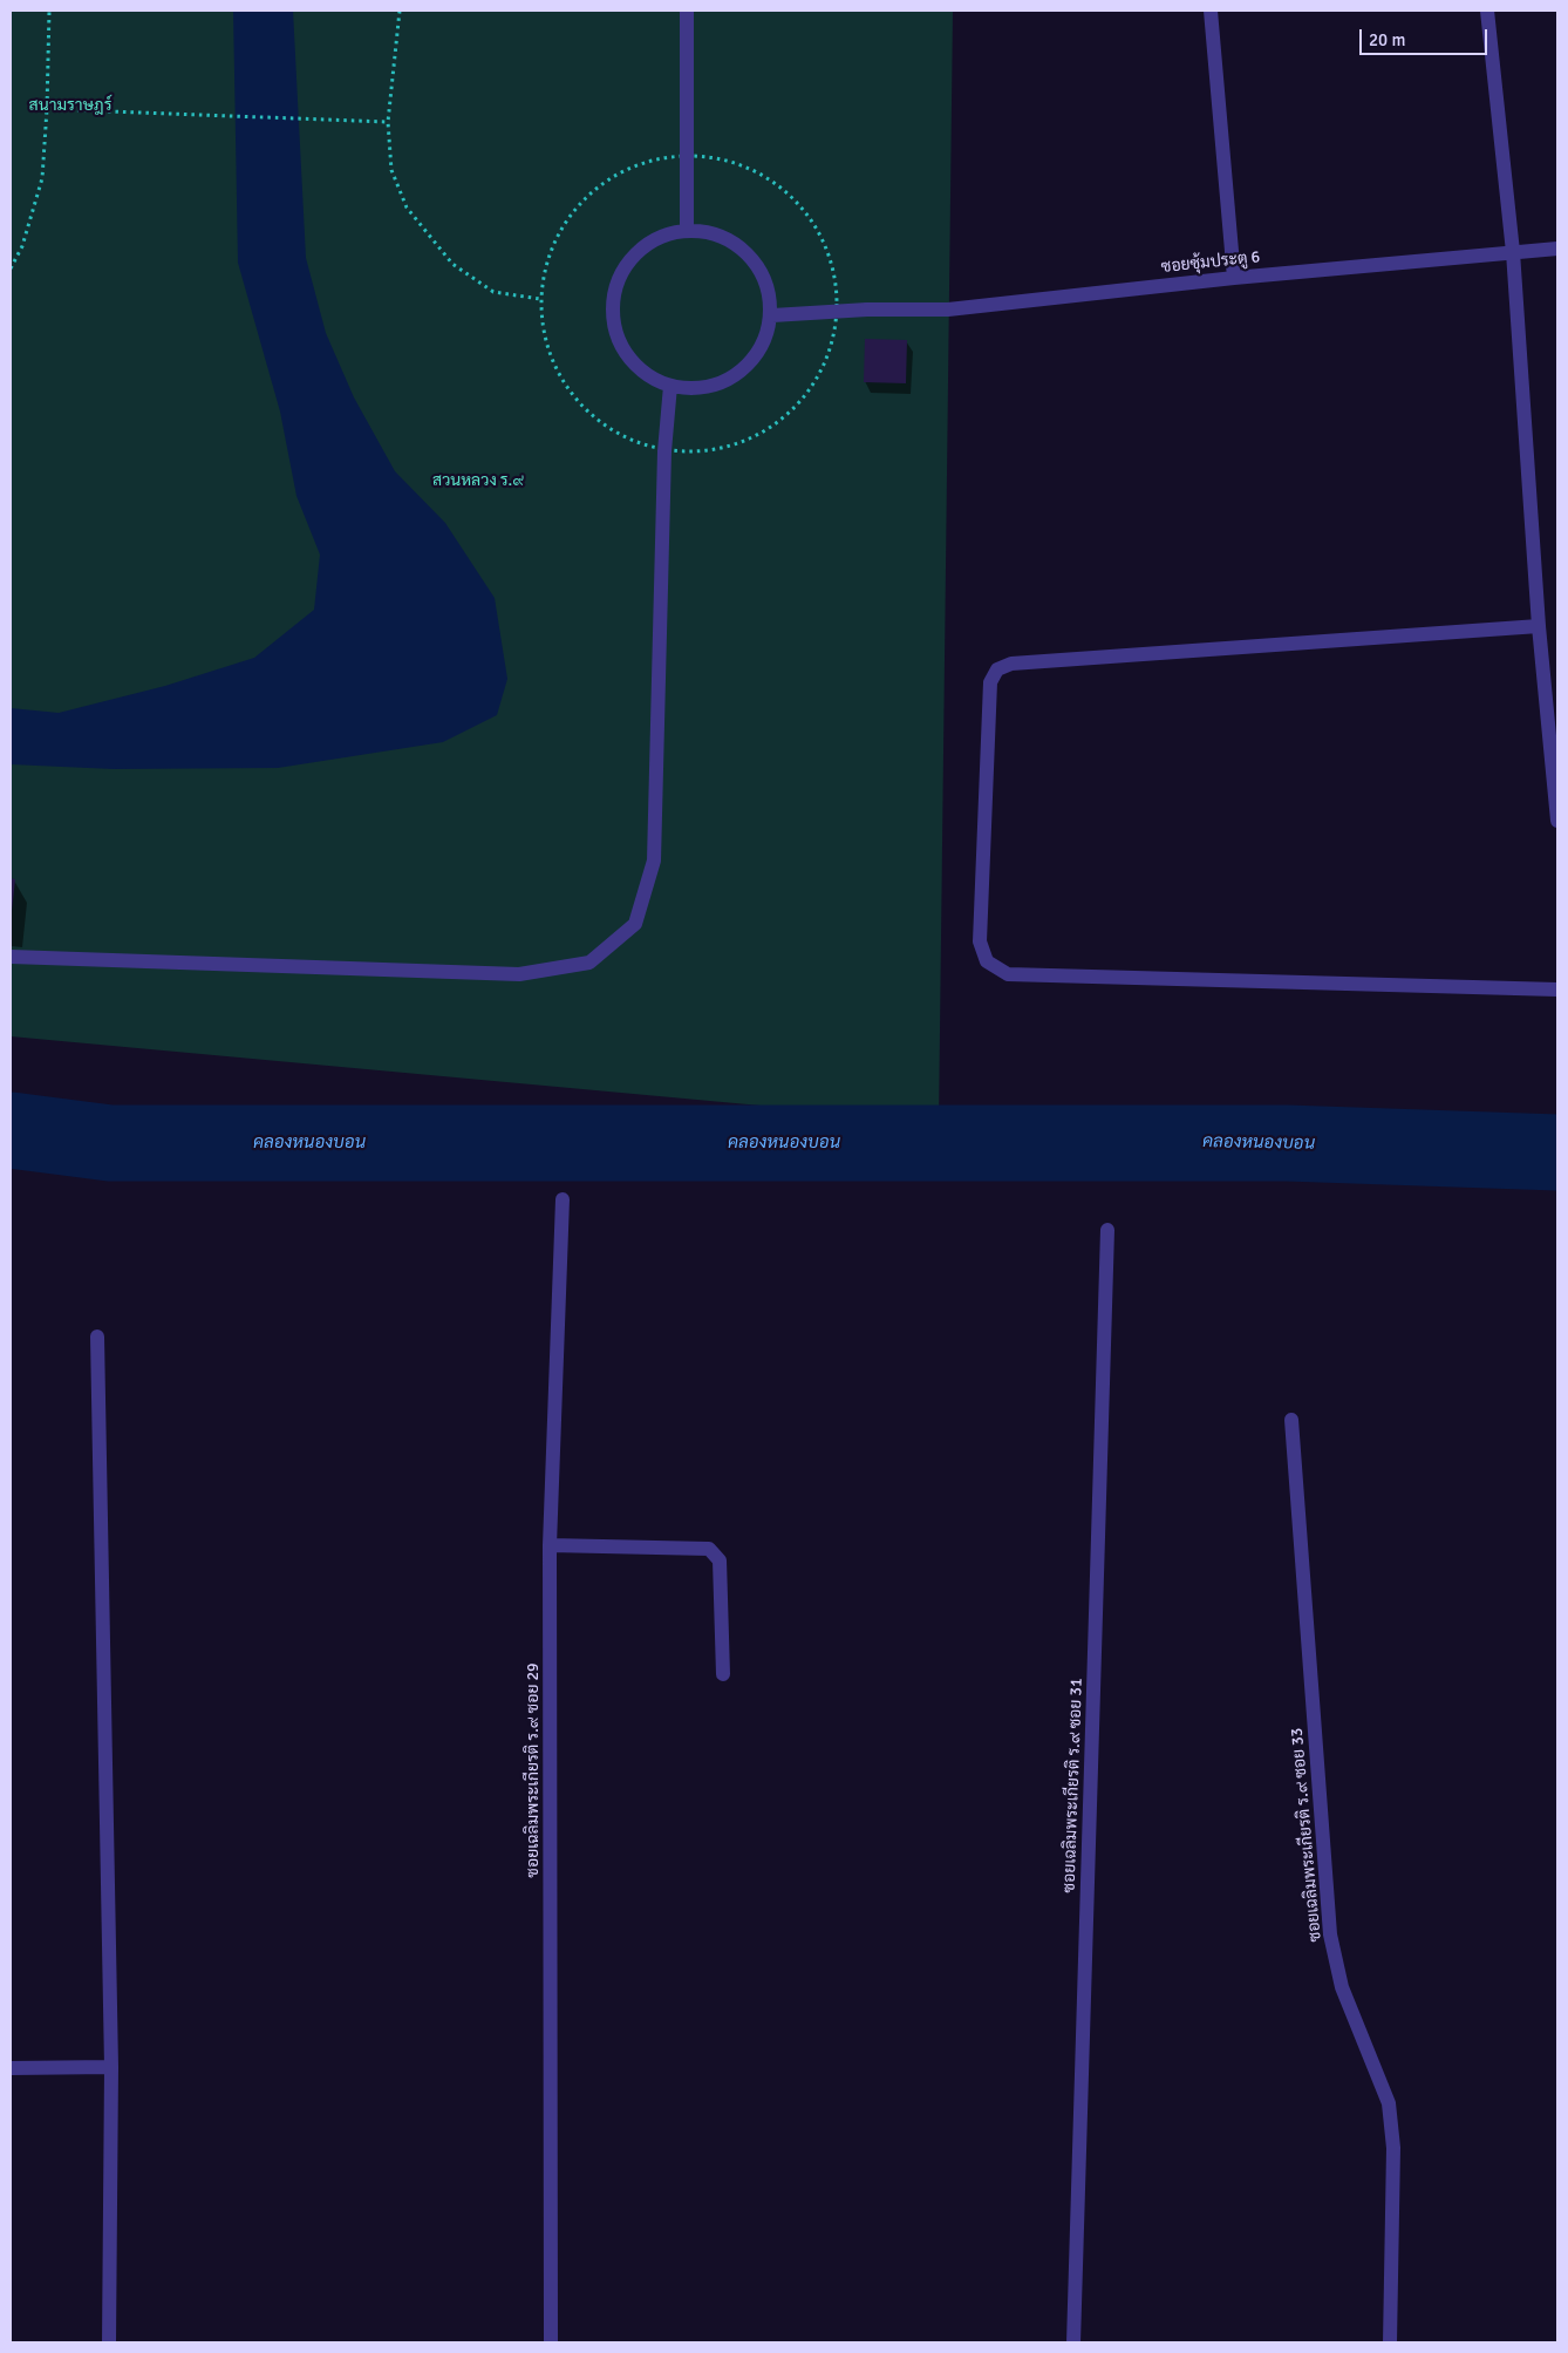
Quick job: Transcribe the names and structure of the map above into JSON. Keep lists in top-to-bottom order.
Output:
{
  "streets": {
    "street": [
      "ซอยซุ้มประตู 6",
      "ซอยเฉลิมพระเกียรติ ร.๙ ซอย 29",
      "ซอยเฉลิมพระเกียรติ ร.๙ ซอย 31",
      "ซอยเฉลิมพระเกียรติ ร.๙ ซอย 33"
    ]
  },
  "water": ["คลองหนองบอน"],
  "parks": ["สนามราษฎร์", "สวนหลวง ร.๙"],
  "scale_bar": "20 m"
}
